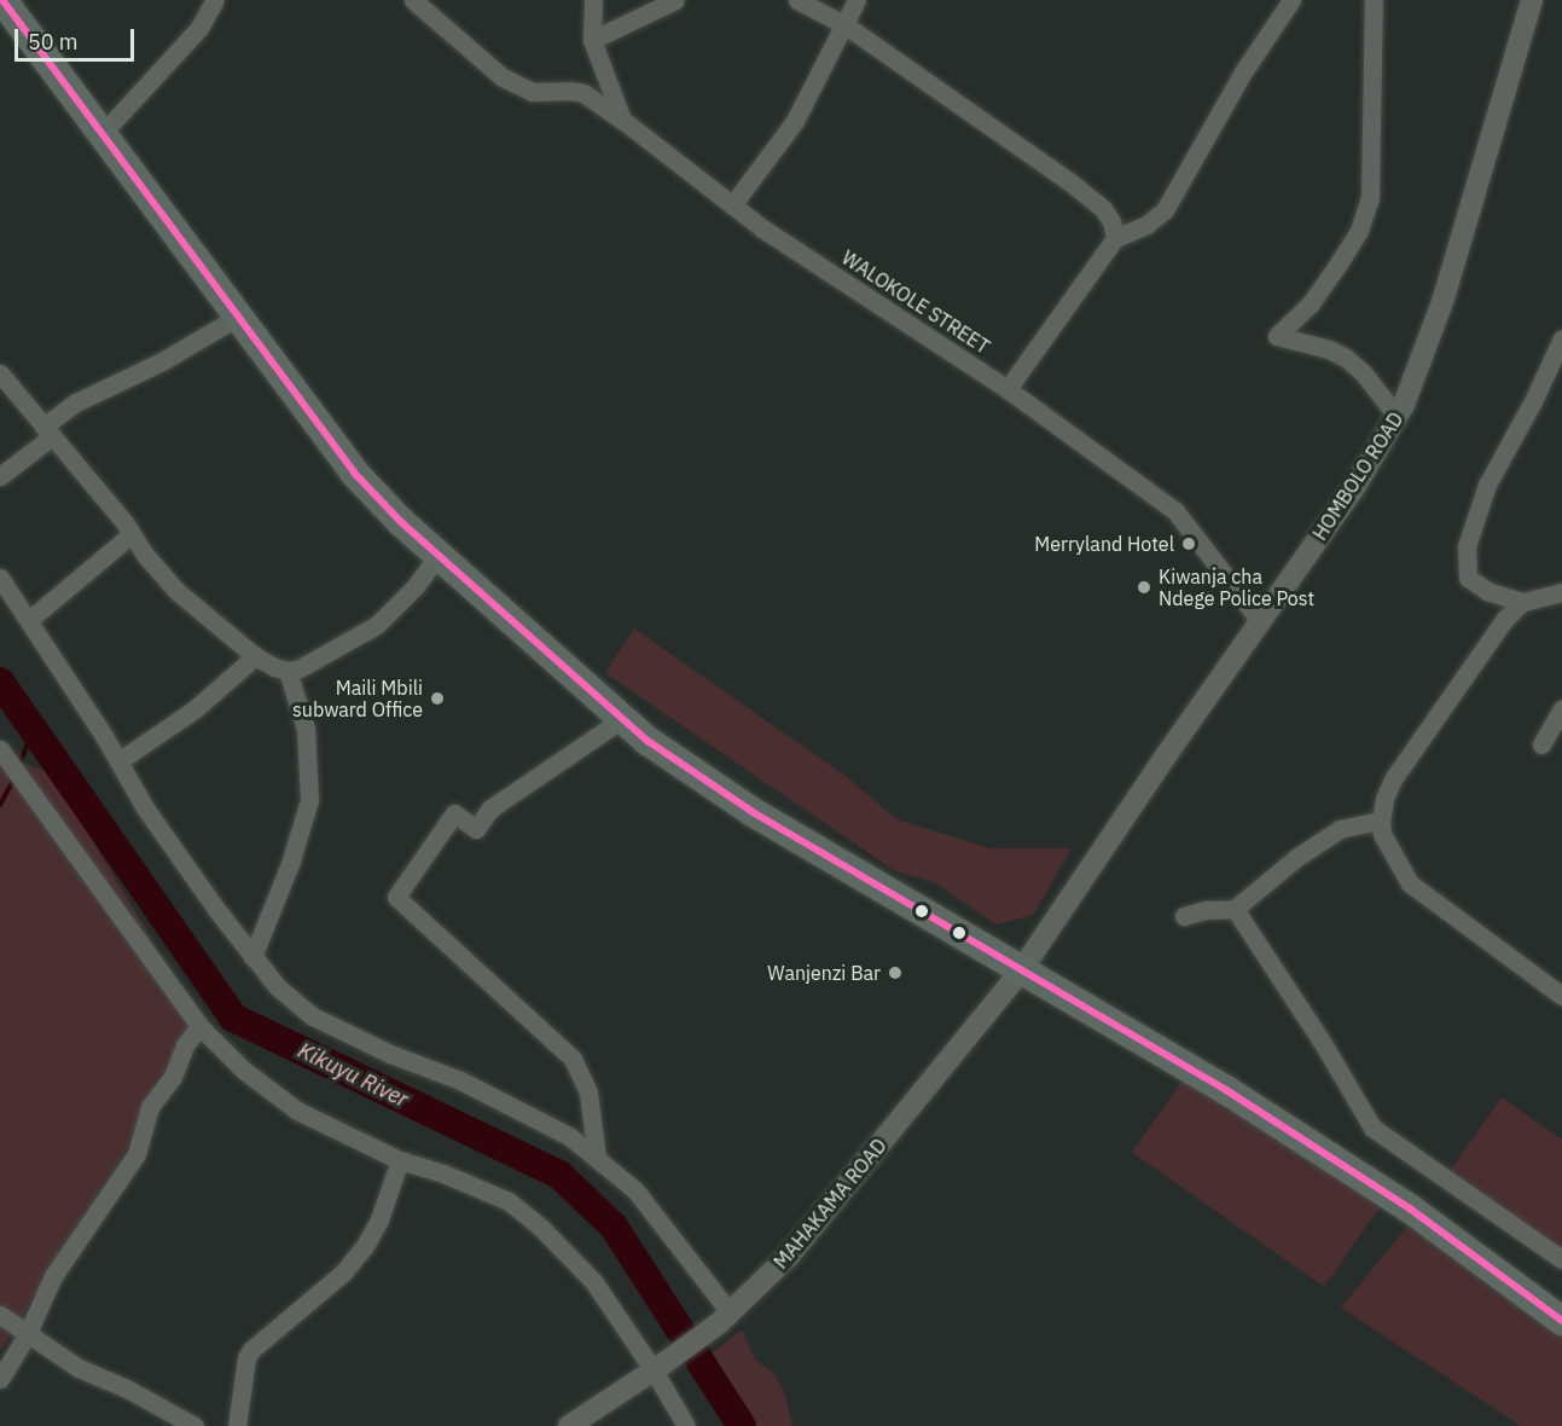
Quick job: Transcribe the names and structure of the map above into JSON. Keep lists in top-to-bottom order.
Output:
{
  "streets": {
    "street": ["WALOKOLE STREET", "HOMBOLO ROAD", "MAHAKAMA ROAD"]
  },
  "crossings": [
    ["WALOKOLE STREET", "HOMBOLO ROAD"],
    ["HOMBOLO ROAD", "MAHAKAMA ROAD"]
  ],
  "water": ["Kikuyu River"],
  "places": [
    "Merryland Hotel",
    "Kiwanja cha Ndege Police Post",
    "Maili Mbili subward Office",
    "Wanjenzi Bar"
  ],
  "scale_bar": "50 m"
}
